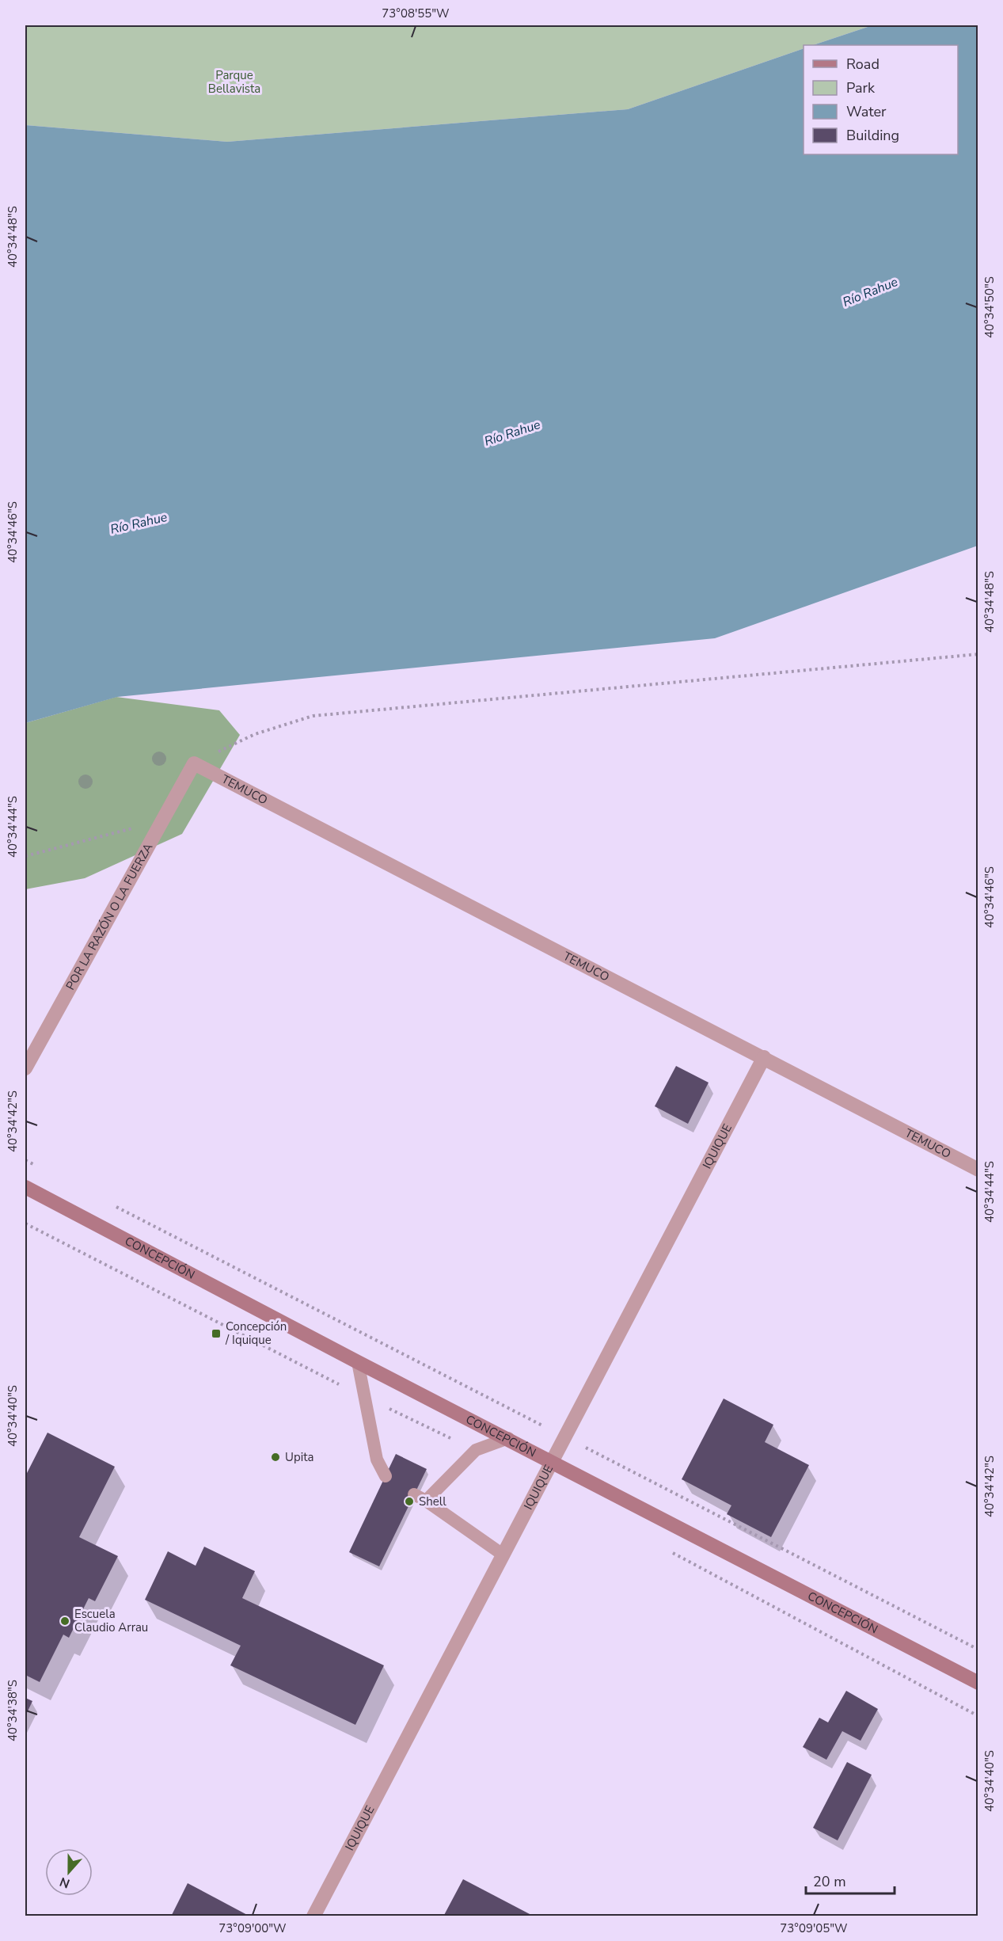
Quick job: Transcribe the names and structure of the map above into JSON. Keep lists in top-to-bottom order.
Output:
{
  "streets": {
    "main road": ["CONCEPCIÓN"],
    "street": ["TEMUCO", "POR LA RAZÓN O LA FUERZA", "IQUIQUE"]
  },
  "crossings": [
    ["TEMUCO", "POR LA RAZÓN O LA FUERZA"],
    ["TEMUCO", "IQUIQUE"],
    ["IQUIQUE", "CONCEPCIÓN"]
  ],
  "water": ["Río Rahue"],
  "parks": ["Parque Bellavista"],
  "places": {
    "transit": ["Concepción / Iquique"],
    "other": ["Upita", "Shell", "Escuela Claudio Arrau"]
  },
  "legend": [
    "Road",
    "Park",
    "Water",
    "Building"
  ],
  "scale_bar": "20 m",
  "north": "bottom",
  "coordinates": [
    "73°08'55\"W",
    "40°34'48\"S",
    "40°34'50\"S",
    "40°34'46\"S",
    "40°34'44\"S",
    "40°34'42\"S",
    "40°34'40\"S",
    "40°34'38\"S",
    "73°09'00\"W",
    "73°09'05\"W"
  ]
}
